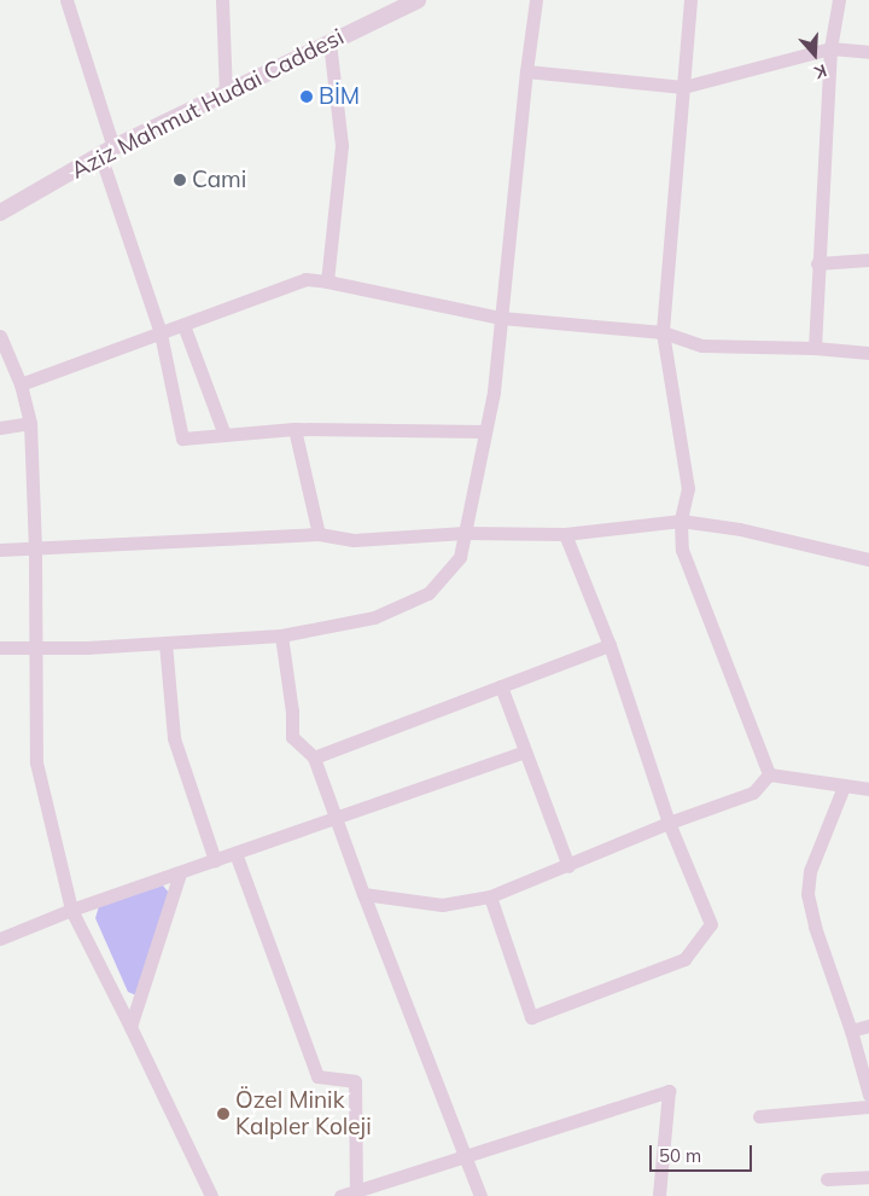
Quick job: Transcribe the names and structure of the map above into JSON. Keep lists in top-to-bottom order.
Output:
{
  "streets": {
    "street": ["Aziz Mahmut Hudai Caddesi"]
  },
  "places": ["BİM", "Cami", "Özel Minik Kalpler Koleji"],
  "scale_bar": "50 m",
  "north": "bottom"
}
